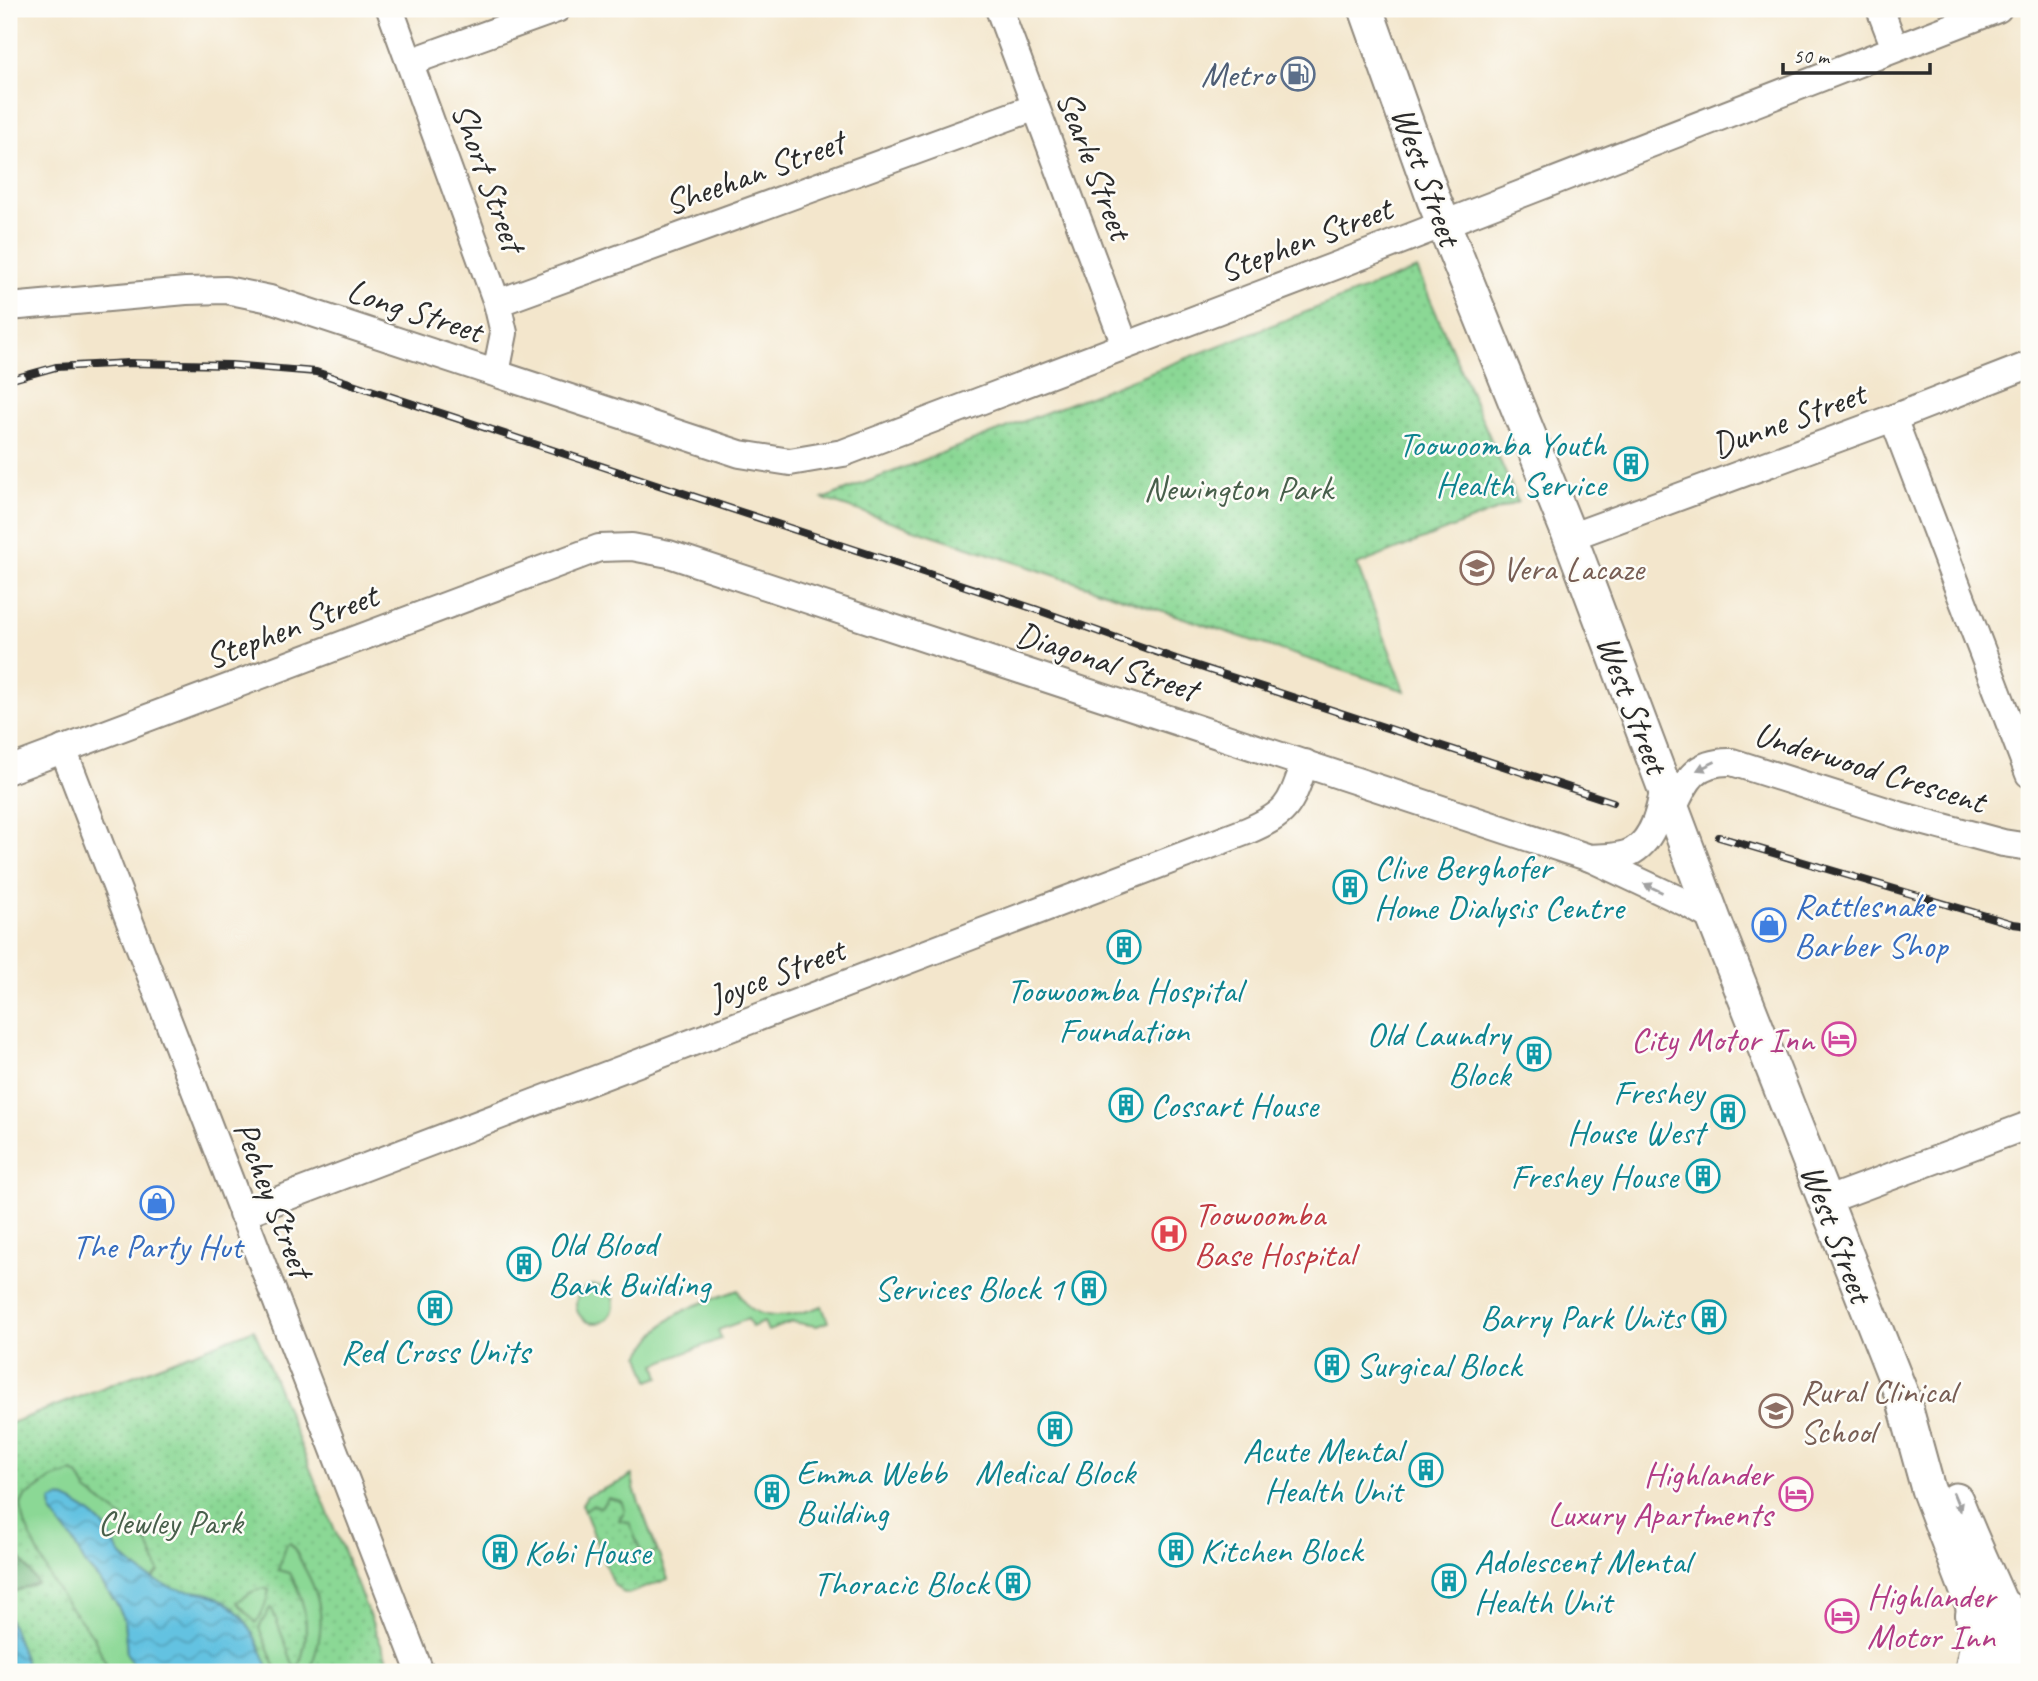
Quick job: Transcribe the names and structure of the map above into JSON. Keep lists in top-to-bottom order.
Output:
{
  "streets": {
    "main road": ["West Street"],
    "street": [
      "Searle Street",
      "Sheehan Street",
      "Short Street",
      "Stephen Street",
      "Long Street",
      "Dunne Street",
      "Diagonal Street",
      "Underwood Crescent",
      "Joyce Street",
      "Pechey Street"
    ]
  },
  "crossings": [
    ["Searle Street", "Sheehan Street"],
    ["Searle Street", "Stephen Street"],
    ["Sheehan Street", "Short Street"],
    ["West Street", "Stephen Street"],
    ["West Street", "Dunne Street"],
    ["West Street", "Diagonal Street"],
    ["West Street", "Underwood Crescent"],
    ["Short Street", "Long Street"],
    ["Stephen Street", "Long Street"],
    ["Stephen Street", "Diagonal Street"],
    ["Stephen Street", "Pechey Street"],
    ["Diagonal Street", "Underwood Crescent"],
    ["Diagonal Street", "Joyce Street"],
    ["Joyce Street", "Pechey Street"]
  ],
  "one_way": ["Underwood Crescent"],
  "parks": ["Newington Park", "Clewley Park"],
  "places": {
    "fuel station": ["Metro"],
    "building": [
      "Toowoomba Youth Health Service",
      "Clive Berghofer Home Dialysis Centre",
      "Toowoomba Hospital Foundation",
      "Old Laundry Block",
      "Cossart House",
      "Freshey House West",
      "Freshey House",
      "Old Blood Bank Building",
      "Services Block 1",
      "Red Cross Units",
      "Barry Park Units",
      "Surgical Block",
      "Medical Block",
      "Acute Mental Health Unit",
      "Emma Webb Building",
      "Kitchen Block",
      "Kobi House",
      "Adolescent Mental Health Unit",
      "Thoracic Block"
    ],
    "school or university": ["Vera Lacaze", "Rural Clinical School"],
    "shop": ["Rattlesnake Barber Shop", "The Party Hut"],
    "hotel": ["City Motor Inn", "Highlander Luxury Apartments", "Highlander Motor Inn"],
    "hospital": ["Toowoomba Base Hospital"]
  },
  "scale_bar": "50 m"
}
